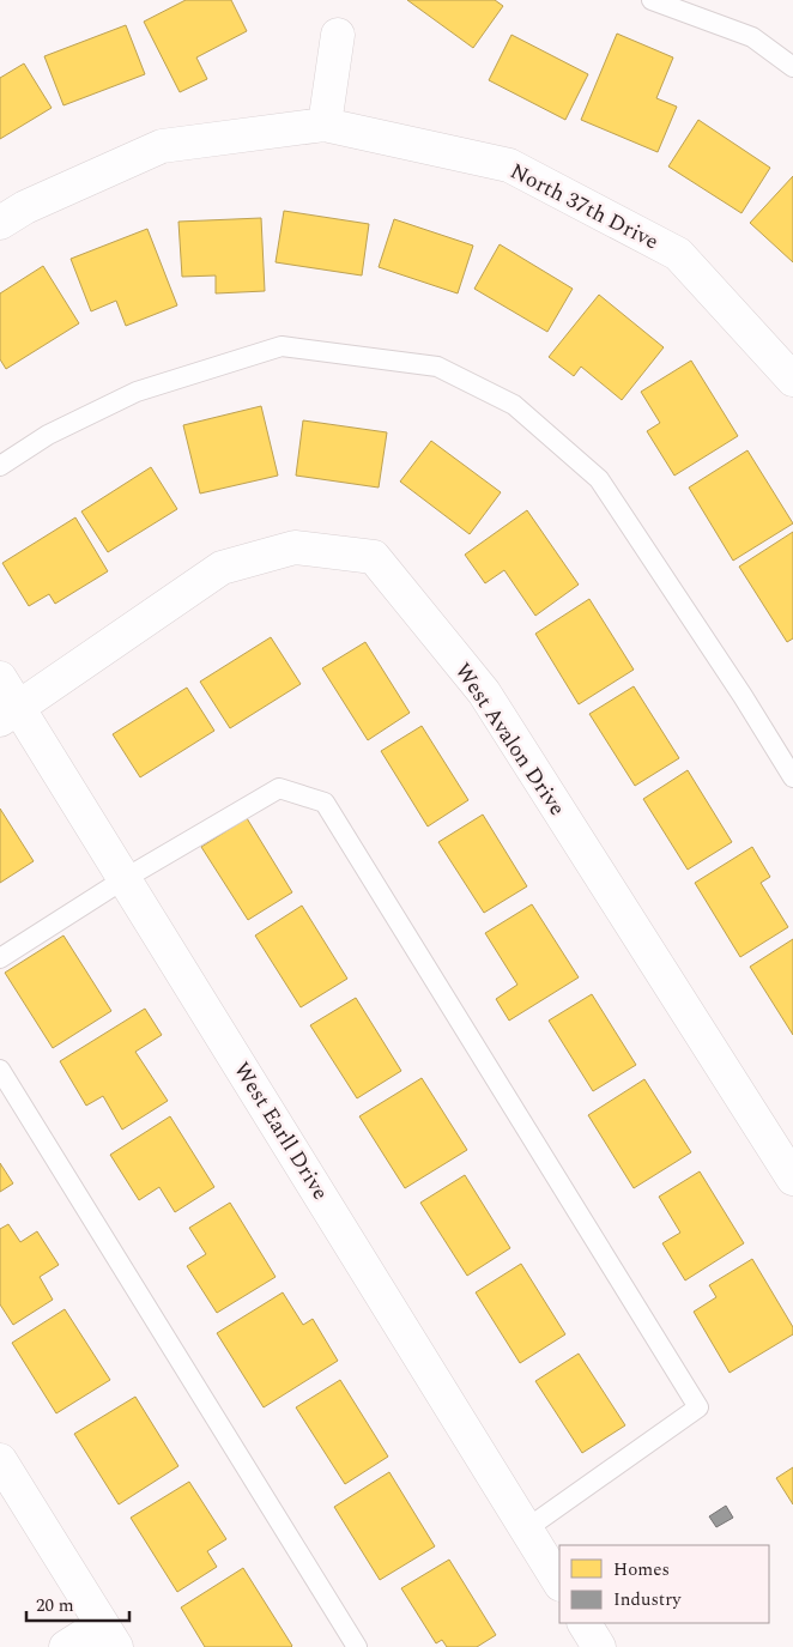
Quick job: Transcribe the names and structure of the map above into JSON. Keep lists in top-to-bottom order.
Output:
{
  "streets": {
    "street": ["North 37th Drive", "West Avalon Drive", "West Earll Drive"]
  },
  "crossings": [
    ["West Avalon Drive", "West Earll Drive"]
  ],
  "legend": ["Homes", "Industry"],
  "scale_bar": "20 m"
}
